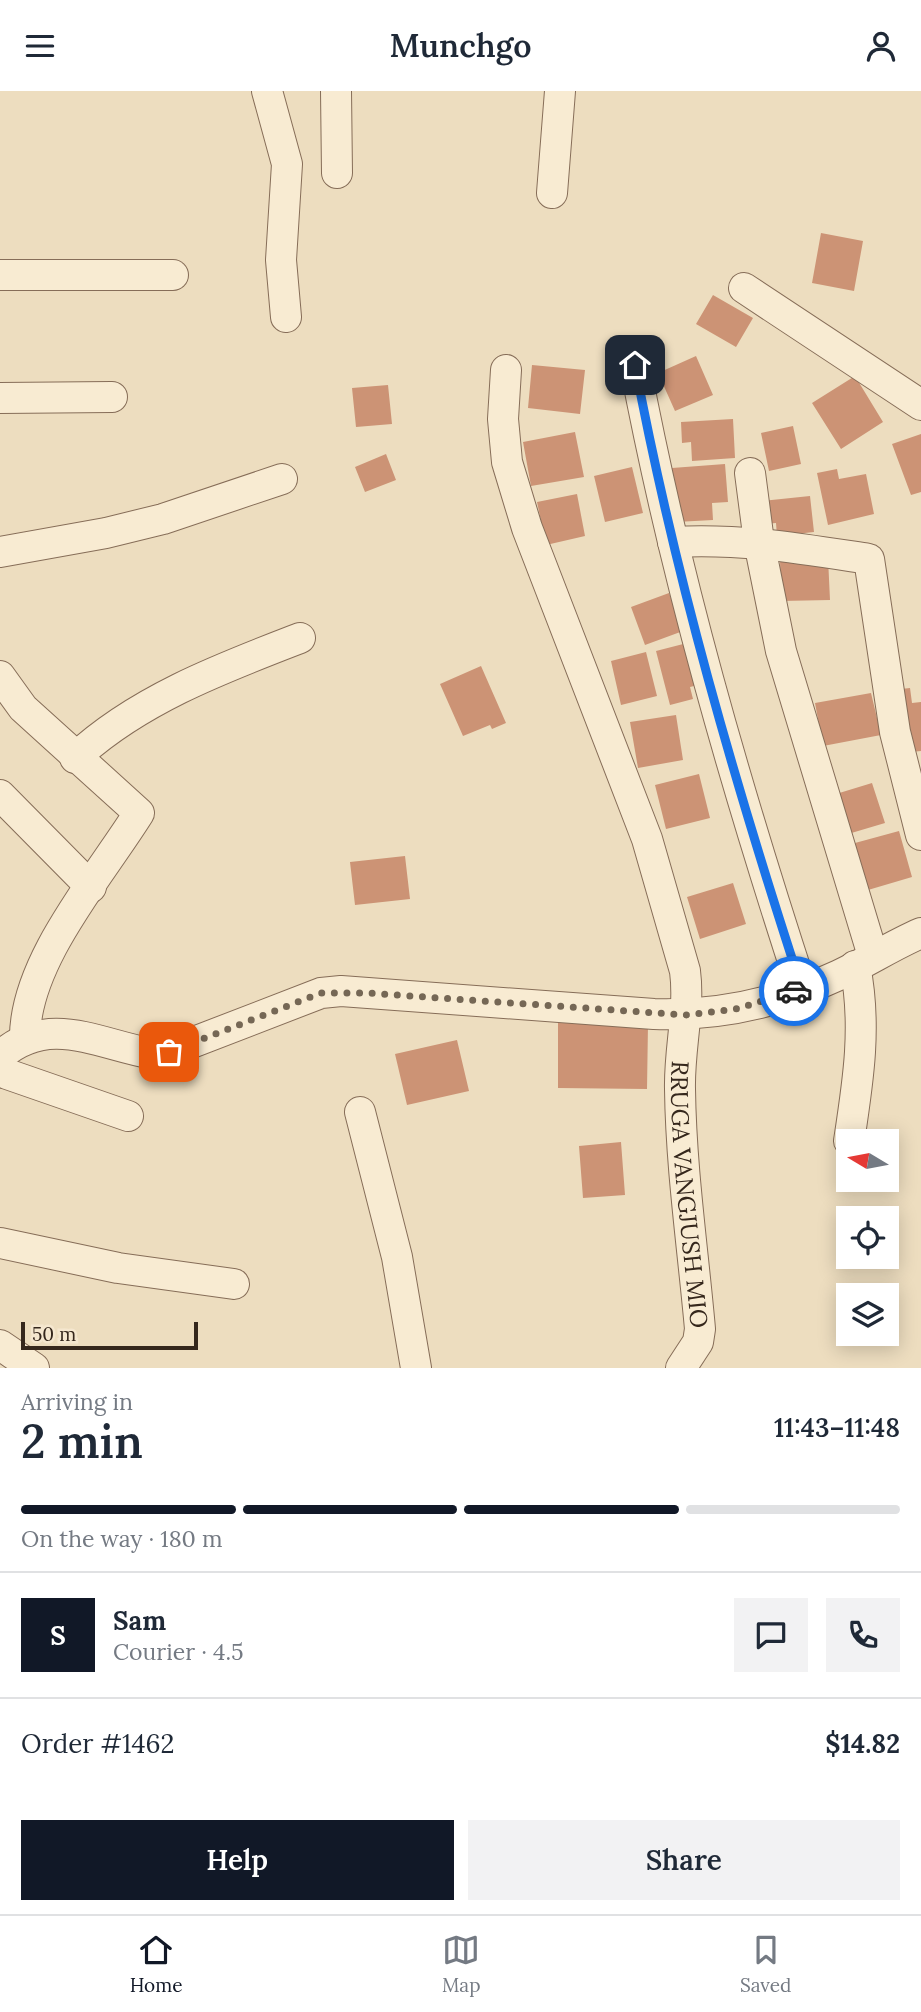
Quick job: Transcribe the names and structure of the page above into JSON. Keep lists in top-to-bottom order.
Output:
{
  "streets": {
    "street": ["RRUGA VANGJUSH MIO"]
  },
  "scale_bar": "50 m",
  "north": "left",
  "page": {
    "header": "Munchgo",
    "scale": "50 m",
    "heading": ["2 min", "Arriving in", "11:43–11:48"],
    "panel": [
      "Sam",
      "Courier · 4.5",
      "Order #1462",
      "$14.82"
    ],
    "bar": "On the way · 180 m",
    "round": "S",
    "buttons": ["Help", "Share"],
    "tabs": ["Home", "Map", "Saved"]
  }
}
